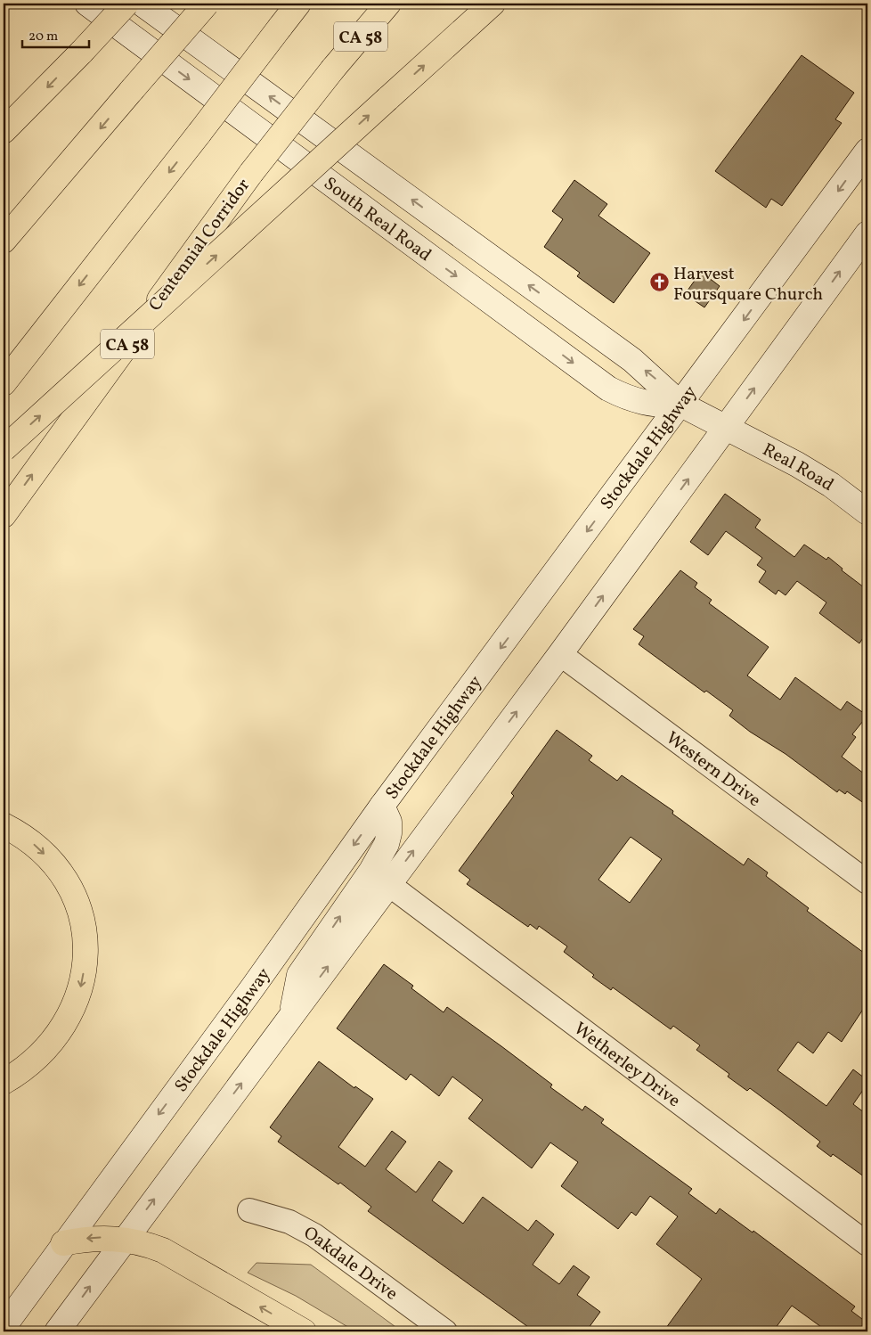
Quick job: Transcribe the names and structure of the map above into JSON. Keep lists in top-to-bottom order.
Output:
{
  "streets": {
    "highway": ["CA 58", "Centennial Corridor"],
    "main road": ["South Real Road", "Stockdale Highway", "Real Road"],
    "street": ["Western Drive", "Wetherley Drive", "Oakdale Drive"]
  },
  "crossings": [
    ["South Real Road", "Stockdale Highway"],
    ["South Real Road", "Real Road"]
  ],
  "places": {
    "church": ["Harvest Foursquare Church"]
  },
  "scale_bar": "20 m"
}
